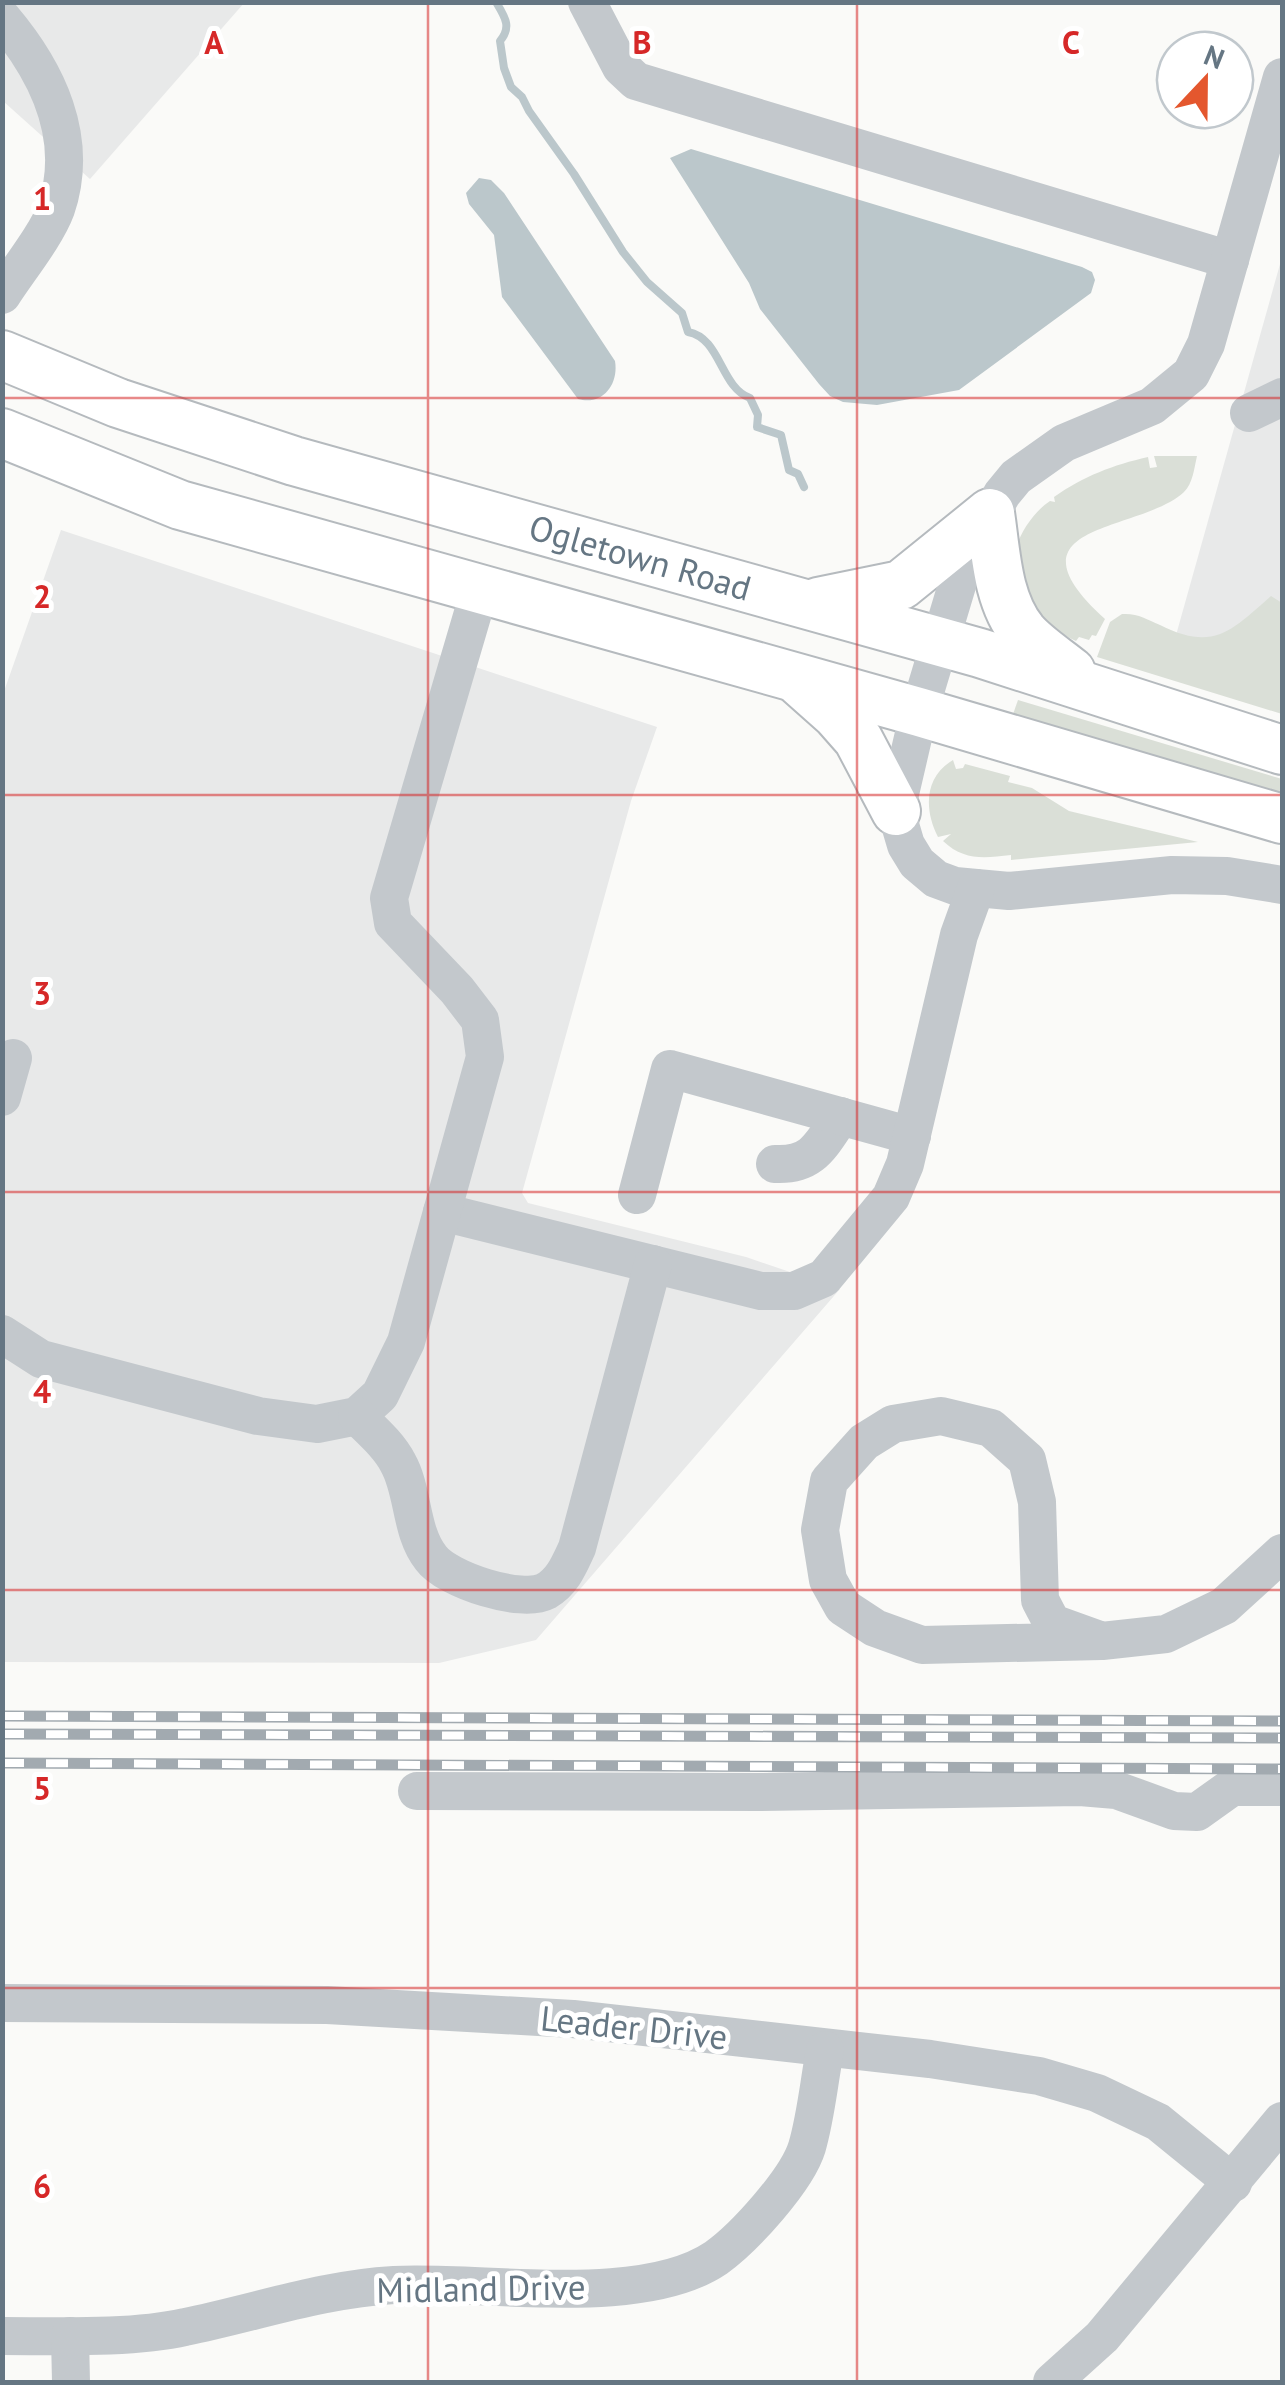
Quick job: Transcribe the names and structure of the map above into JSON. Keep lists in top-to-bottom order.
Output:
{
  "streets": {
    "main road": ["Ogletown Road"],
    "street": ["Leader Drive", "Midland Drive"]
  },
  "crossings": [
    ["Leader Drive", "Midland Drive"]
  ],
  "north": "top",
  "grid": {
    "columns": ["A", "B", "C"],
    "rows": [
      "1",
      "2",
      "3",
      "4",
      "5",
      "6"
    ]
  }
}
